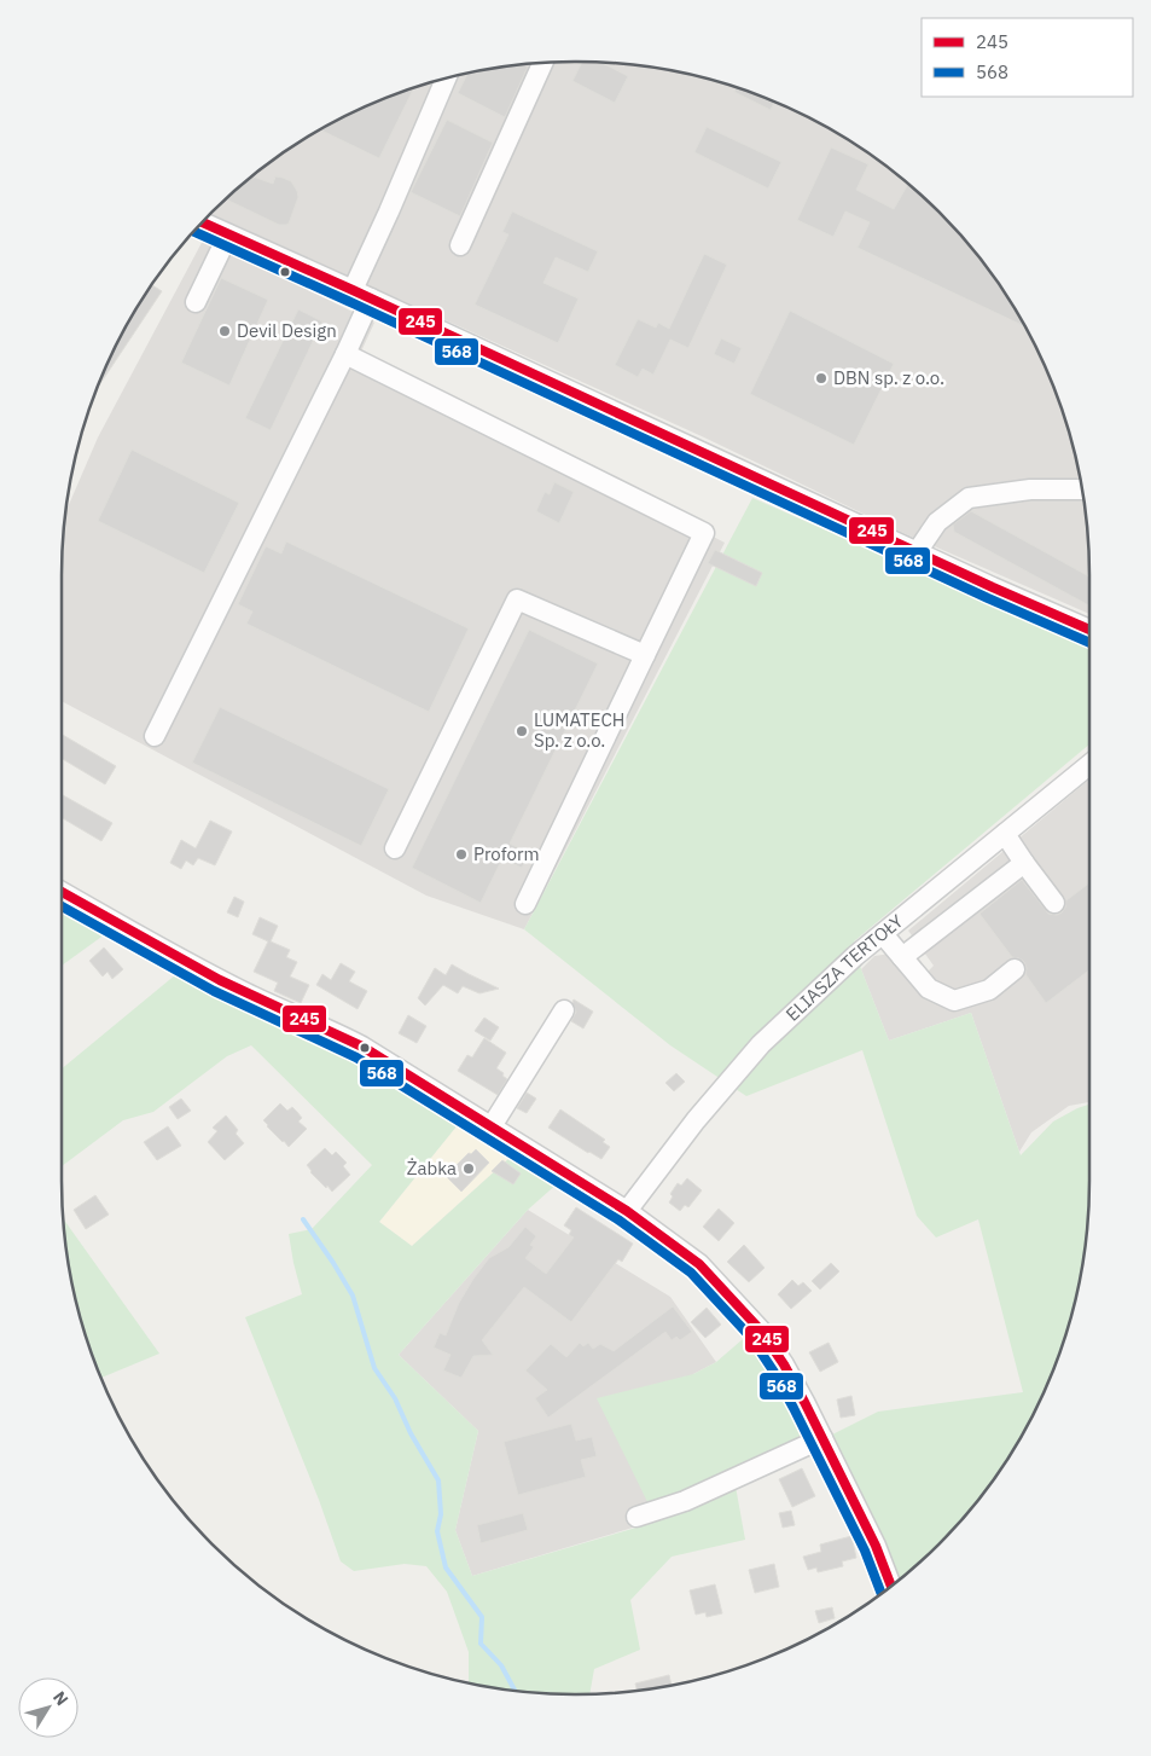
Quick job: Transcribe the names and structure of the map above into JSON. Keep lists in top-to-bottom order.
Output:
{
  "streets": {
    "street": ["ELIASZA TERTOŁY"]
  },
  "places": [
    "Devil Design",
    "DBN sp. z o.o.",
    "LUMATECH Sp. z o.o.",
    "Proform",
    "Żabka"
  ],
  "lines": ["transit line 245", "transit line 568"],
  "legend": ["245", "568"],
  "north": "top right"
}
